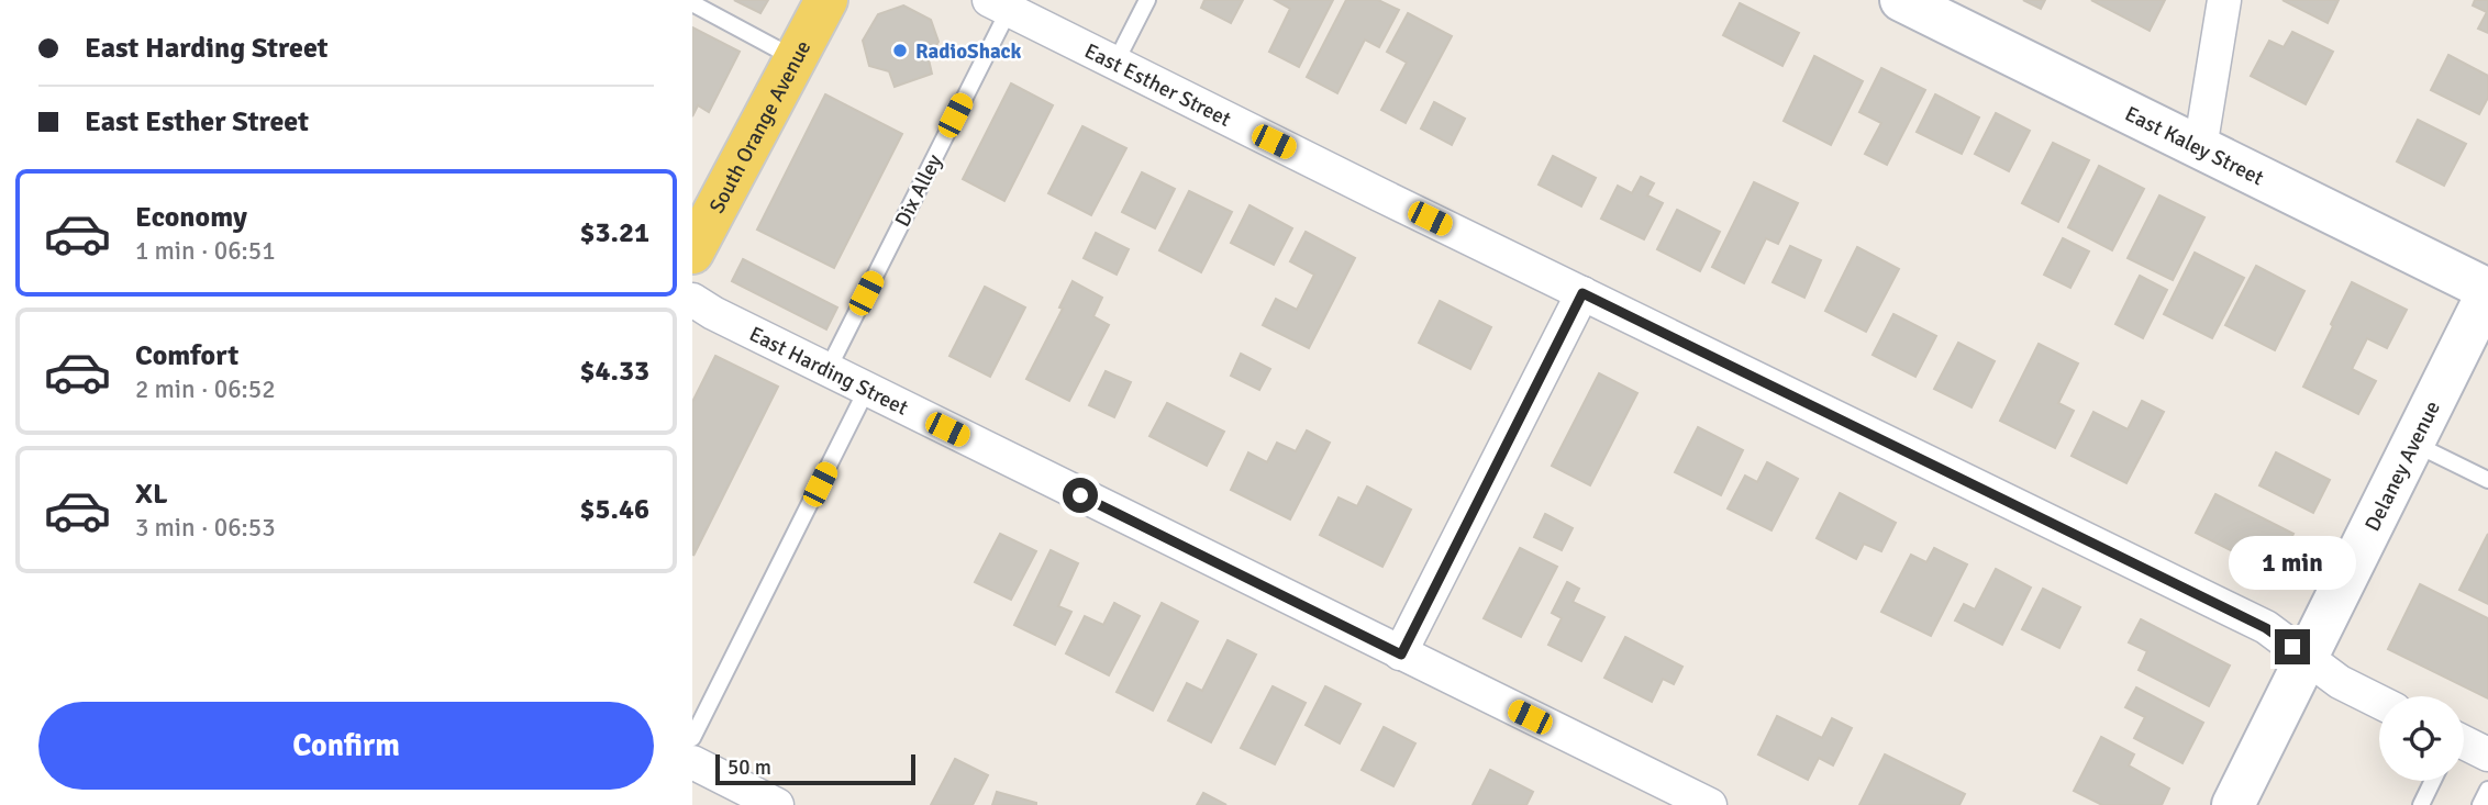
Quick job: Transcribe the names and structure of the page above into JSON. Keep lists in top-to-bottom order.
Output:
{
  "streets": {
    "main road": ["South Orange Avenue"],
    "street": [
      "East Esther Street",
      "East Kaley Street",
      "East Harding Street",
      "Delaney Avenue"
    ],
    "lane": ["Dix Alley"]
  },
  "crossings": [
    ["East Esther Street", "Dix Alley"],
    ["East Esther Street", "Delaney Avenue"],
    ["East Kaley Street", "Delaney Avenue"],
    ["Dix Alley", "East Harding Street"]
  ],
  "places": ["RadioShack"],
  "scale_bar": "50 m",
  "page": {
    "banner": ["East Harding Street", "East Esther Street"],
    "list": [
      {
        "name": "Economy",
        "note": "1 min · 06:51",
        "value": "$3.21"
      },
      {
        "name": "Comfort",
        "note": "2 min · 06:52",
        "value": "$4.33"
      },
      {
        "name": "XL",
        "note": "3 min · 06:53",
        "value": "$5.46"
      }
    ],
    "bubble": "1 min",
    "buttons": "Confirm",
    "scale": "50 m"
  }
}
